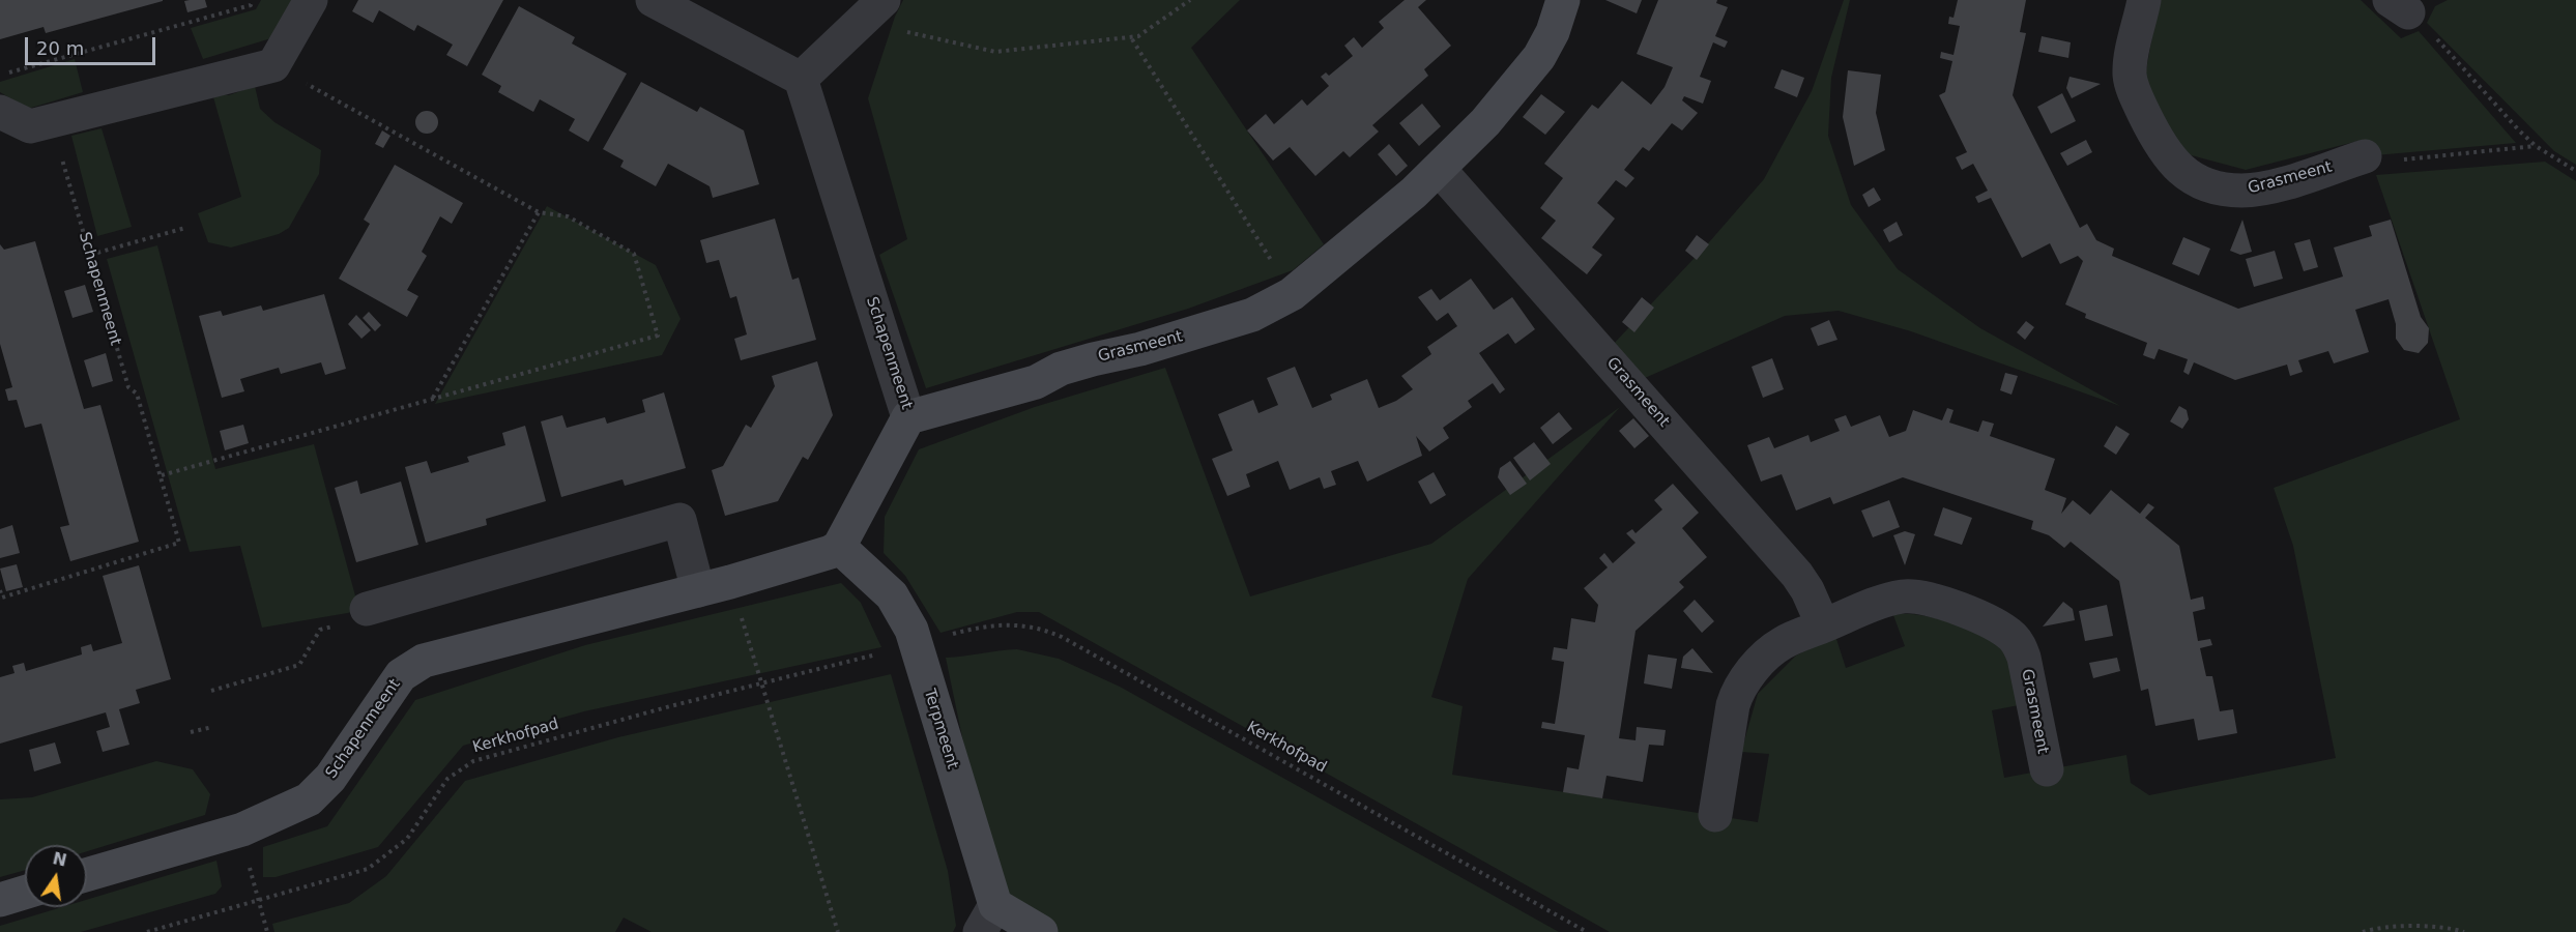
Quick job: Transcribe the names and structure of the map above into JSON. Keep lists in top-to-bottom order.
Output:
{
  "streets": {
    "street": ["Grasmeent", "Schapenmeent", "Terpmeent"],
    "path": ["Kerkhofpad"]
  },
  "crossings": [
    ["Grasmeent", "Schapenmeent"],
    ["Schapenmeent", "Terpmeent"]
  ],
  "scale_bar": "20 m",
  "north": "top"
}
